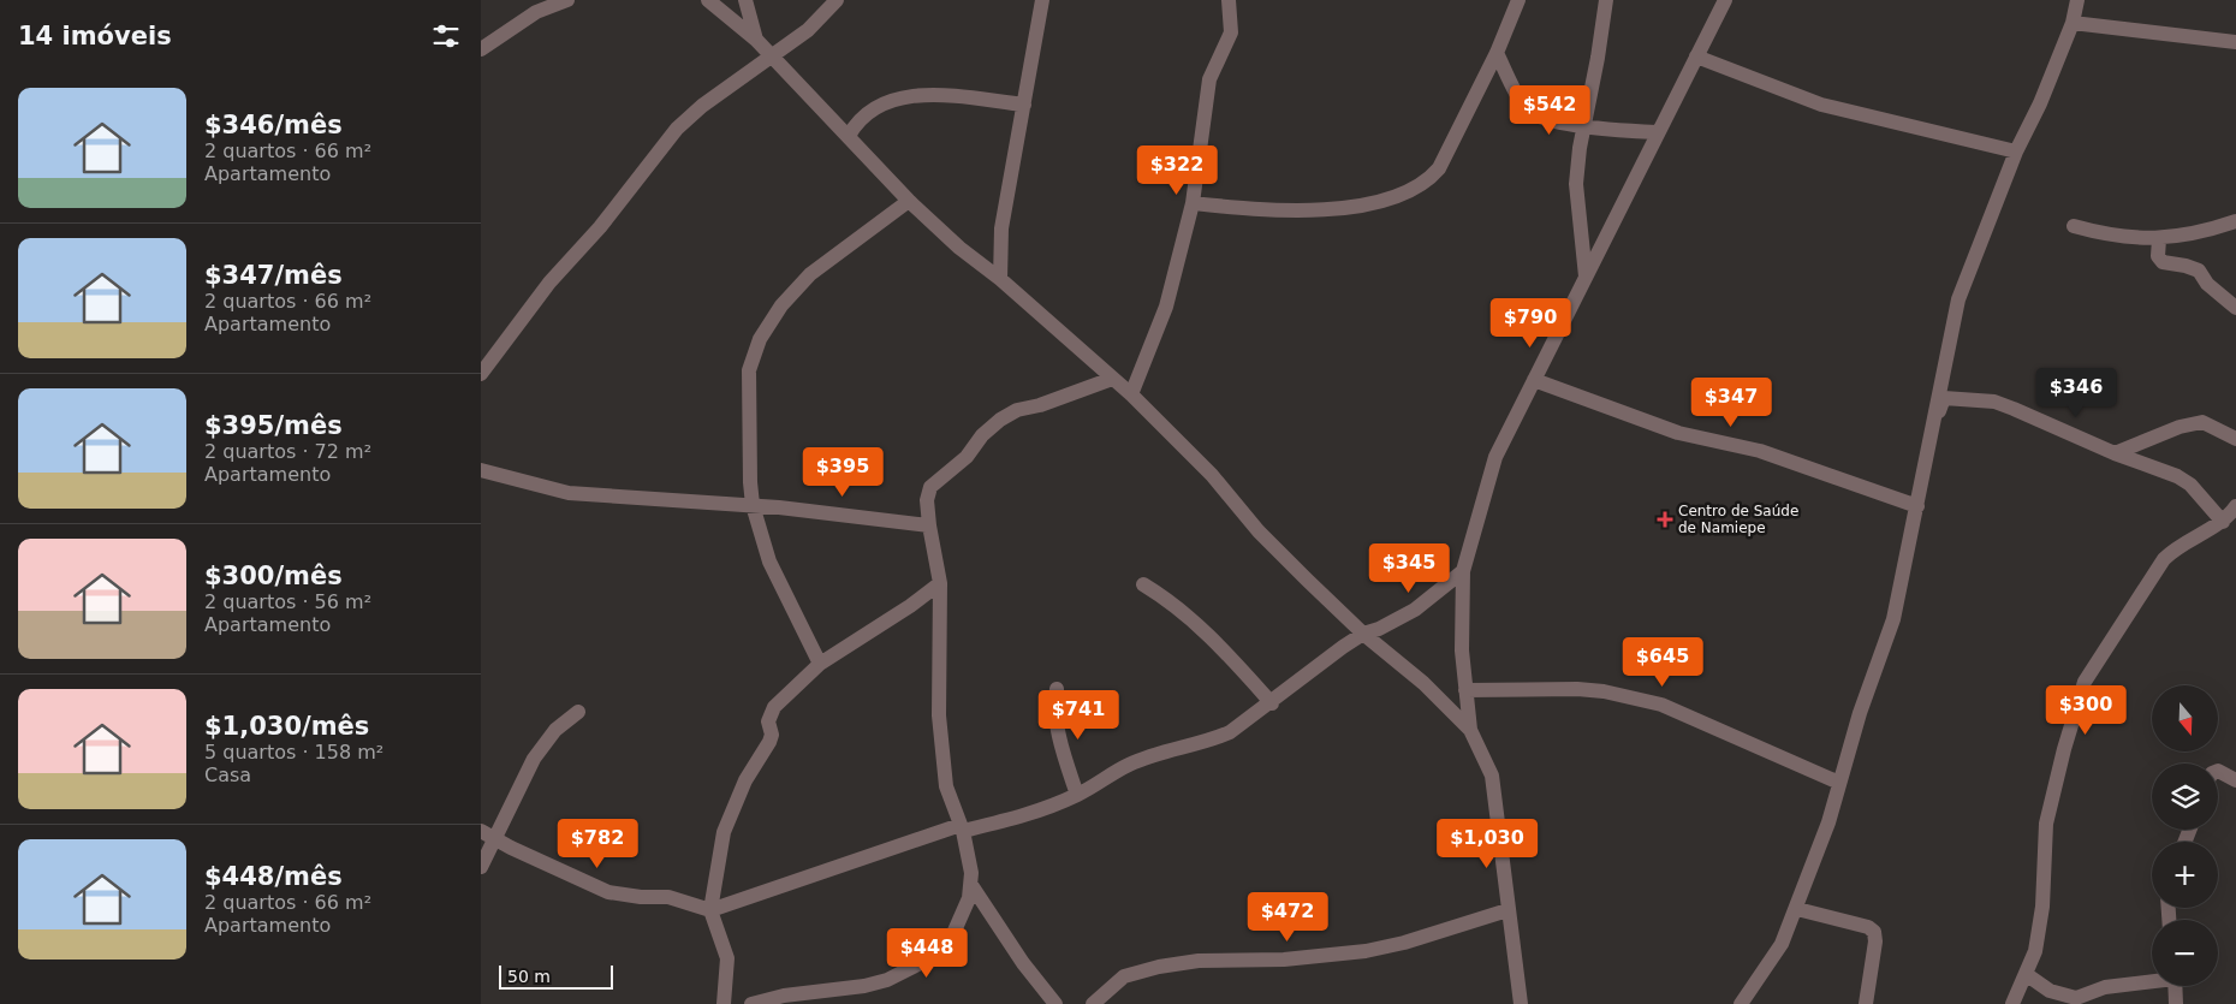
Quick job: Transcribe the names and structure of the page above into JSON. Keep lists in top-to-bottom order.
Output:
{
  "places": {
    "health": ["Centro de Saúde de Namiepe"]
  },
  "scale_bar": "50 m",
  "north": "bottom",
  "page": {
    "heading": "14 imóveis",
    "list": [
      {
        "name": "$346/mês",
        "note": "2 quartos · 66 m² · Apartamento"
      },
      {
        "name": "$347/mês",
        "note": "2 quartos · 66 m² · Apartamento"
      },
      {
        "name": "$395/mês",
        "note": "2 quartos · 72 m² · Apartamento"
      },
      {
        "name": "$300/mês",
        "note": "2 quartos · 56 m² · Apartamento"
      },
      {
        "name": "$1,030/mês",
        "note": "5 quartos · 158 m² · Casa"
      },
      {
        "name": "$448/mês",
        "note": "2 quartos · 66 m² · Apartamento"
      }
    ],
    "price": [
      "$542",
      "$322",
      "$790",
      "$346",
      "$347",
      "$395",
      "$345",
      "$645",
      "$300",
      "$741",
      "$782",
      "$1,030",
      "$472",
      "$448"
    ],
    "map_buttons": ["+", "−"],
    "scale": "50 m"
  }
}
